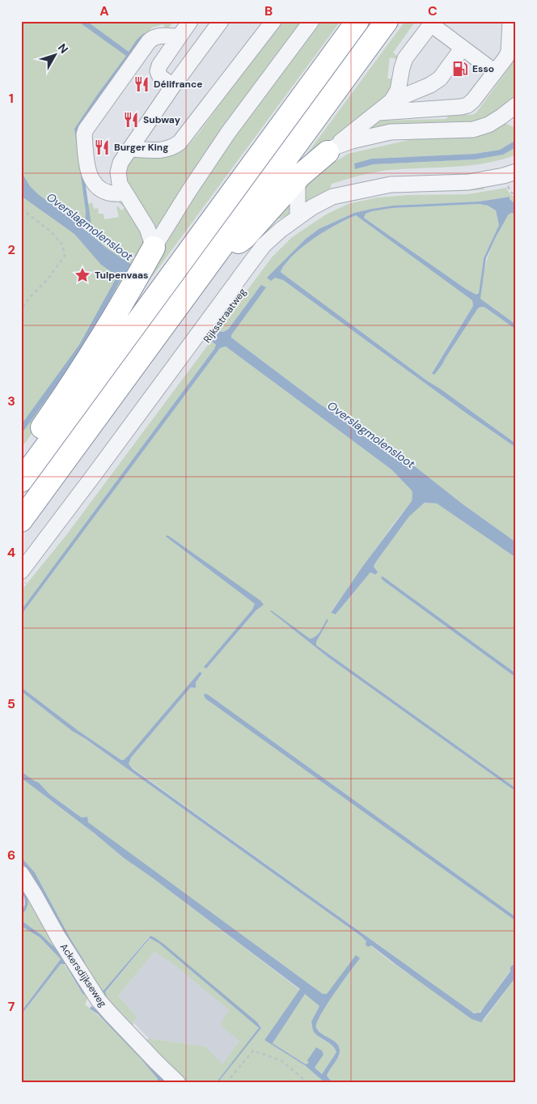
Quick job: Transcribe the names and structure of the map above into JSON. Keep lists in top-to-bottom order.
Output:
{
  "streets": {
    "street": ["Rijksstraatweg", "Ackersdijkseweg"]
  },
  "water": ["Overslagmolensloot"],
  "places": {
    "fuel station": ["Esso"],
    "restaurant": ["Délifrance", "Subway", "Burger King"],
    "place": ["Tulpenvaas"]
  },
  "north": "top right",
  "grid": {
    "columns": ["A", "B", "C"],
    "rows": [
      "1",
      "2",
      "3",
      "4",
      "5",
      "6",
      "7"
    ]
  }
}
